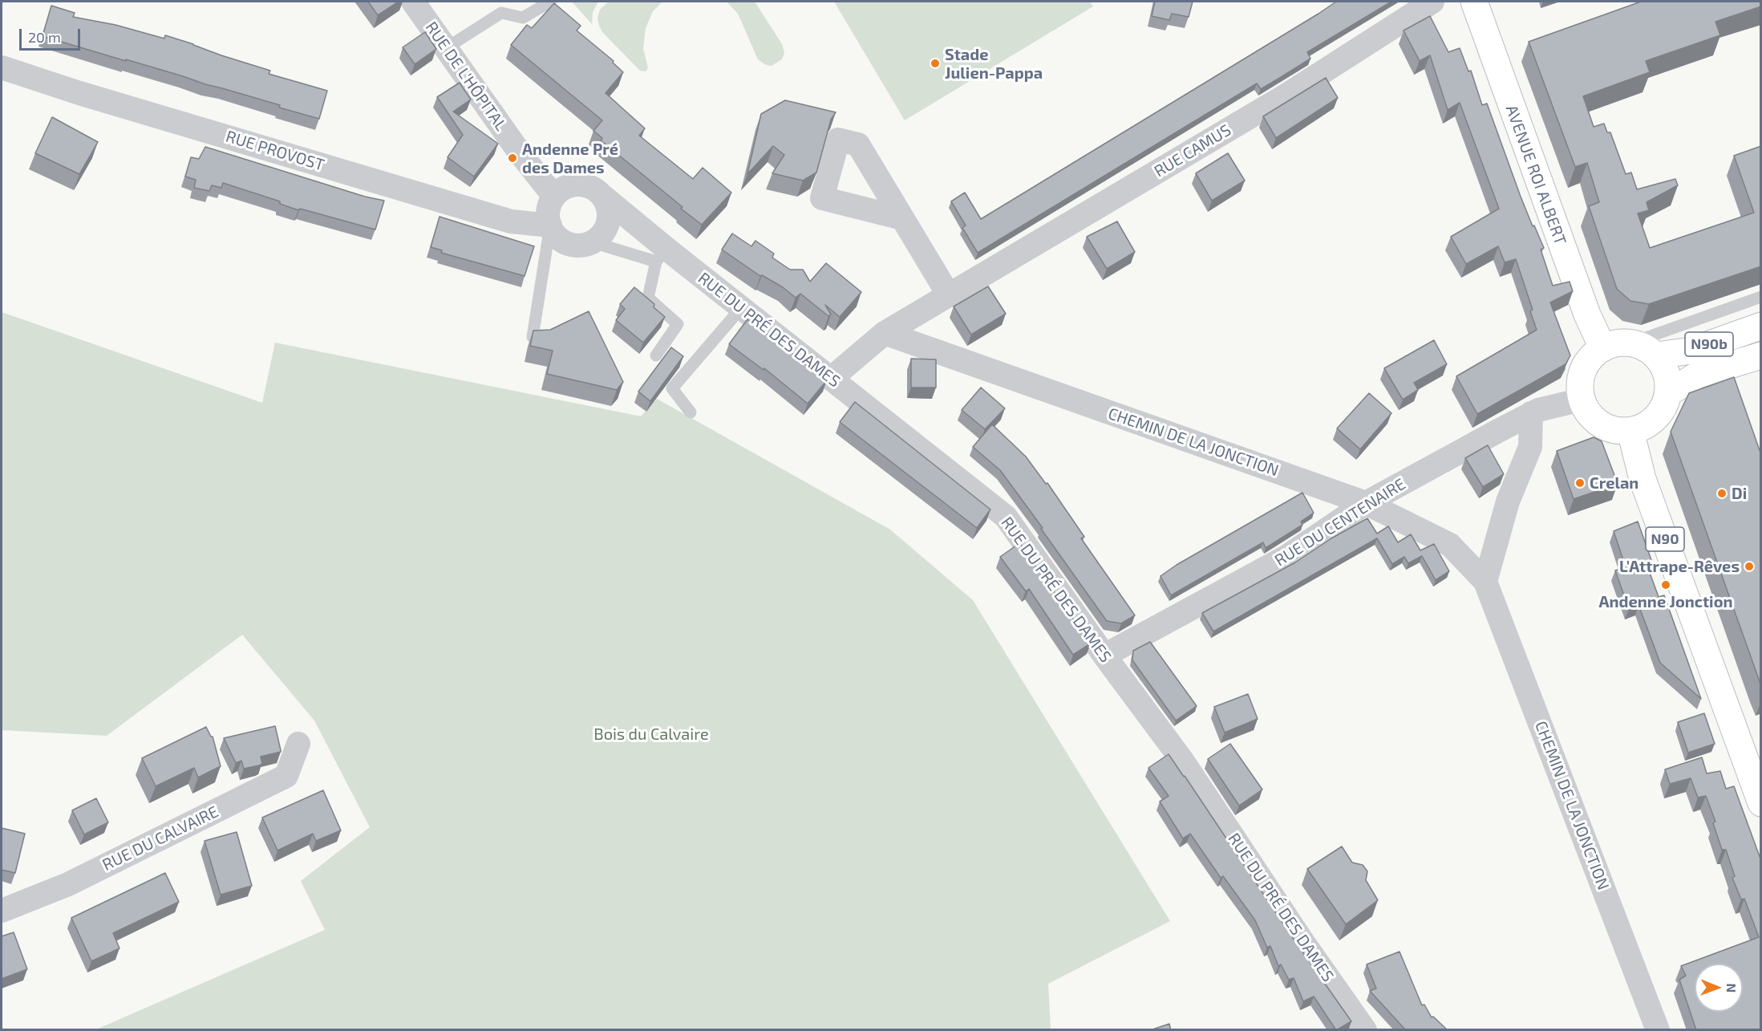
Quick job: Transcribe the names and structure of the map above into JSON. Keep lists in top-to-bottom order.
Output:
{
  "streets": {
    "main road": ["AVENUE ROI ALBERT", "N90b", "N90"],
    "street": [
      "RUE DE L'HÔPITAL",
      "RUE PROVOST",
      "RUE CAMUS",
      "RUE DU PRÉ DES DAMES",
      "CHEMIN DE LA JONCTION",
      "RUE DU CENTENAIRE",
      "RUE DU CALVAIRE"
    ]
  },
  "crossings": [
    ["RUE DE L'HÔPITAL", "RUE PROVOST"],
    ["RUE DE L'HÔPITAL", "RUE DU PRÉ DES DAMES"],
    ["RUE PROVOST", "RUE DU PRÉ DES DAMES"],
    ["RUE CAMUS", "RUE DU PRÉ DES DAMES"],
    ["RUE CAMUS", "CHEMIN DE LA JONCTION"],
    ["AVENUE ROI ALBERT", "N90b"],
    ["AVENUE ROI ALBERT", "RUE DU CENTENAIRE"],
    ["AVENUE ROI ALBERT", "N90"],
    ["RUE DU PRÉ DES DAMES", "RUE DU CENTENAIRE"],
    ["N90b", "RUE DU CENTENAIRE"],
    ["N90b", "N90"],
    ["CHEMIN DE LA JONCTION", "RUE DU CENTENAIRE"],
    ["RUE DU CENTENAIRE", "N90"]
  ],
  "parks": ["Bois du Calvaire"],
  "places": [
    "Stade Julien-Pappa",
    "Andenne Pré des Dames",
    "Crelan",
    "Di",
    "L'Attrape-Rêves",
    "Andenne Jonction"
  ],
  "scale_bar": "20 m",
  "north": "right"
}
